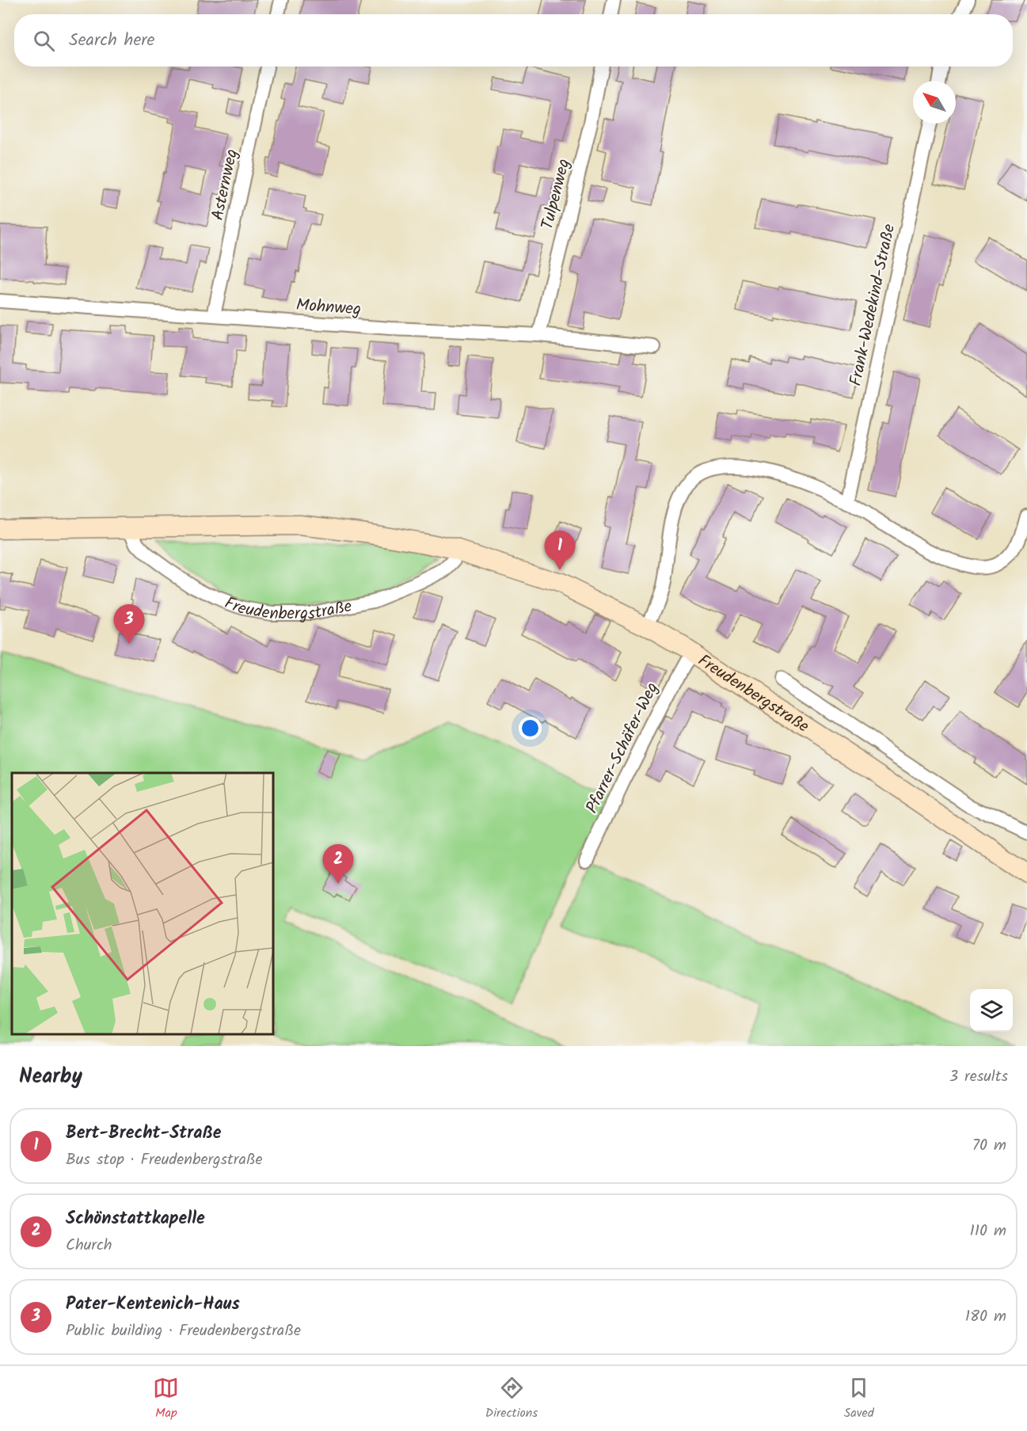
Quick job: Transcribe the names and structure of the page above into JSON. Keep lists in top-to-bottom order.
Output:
{
  "streets": {
    "street": [
      "Asternweg",
      "Tulpenweg",
      "Frank-Wedekind-Straße",
      "Mohnweg",
      "Freudenbergstraße",
      "Pfarrer-Schäfer-Weg"
    ]
  },
  "crossings": [
    ["Asternweg", "Mohnweg"],
    ["Tulpenweg", "Mohnweg"],
    ["Freudenbergstraße", "Pfarrer-Schäfer-Weg"]
  ],
  "north": "top left",
  "page": {
    "search": "Search here",
    "pins": ["1", "3", "2"],
    "heading": ["Nearby", "3 results"],
    "list": [
      {
        "mark": "1",
        "name": "Bert-Brecht-Straße",
        "note": "Bus stop · Freudenbergstraße",
        "value": "70 m"
      },
      {
        "mark": "2",
        "name": "Schönstattkapelle",
        "note": "Church",
        "value": "110 m"
      },
      {
        "mark": "3",
        "name": "Pater-Kentenich-Haus",
        "note": "Public building · Freudenbergstraße",
        "value": "180 m"
      }
    ],
    "nav": ["Map", "Directions", "Saved"]
  }
}
